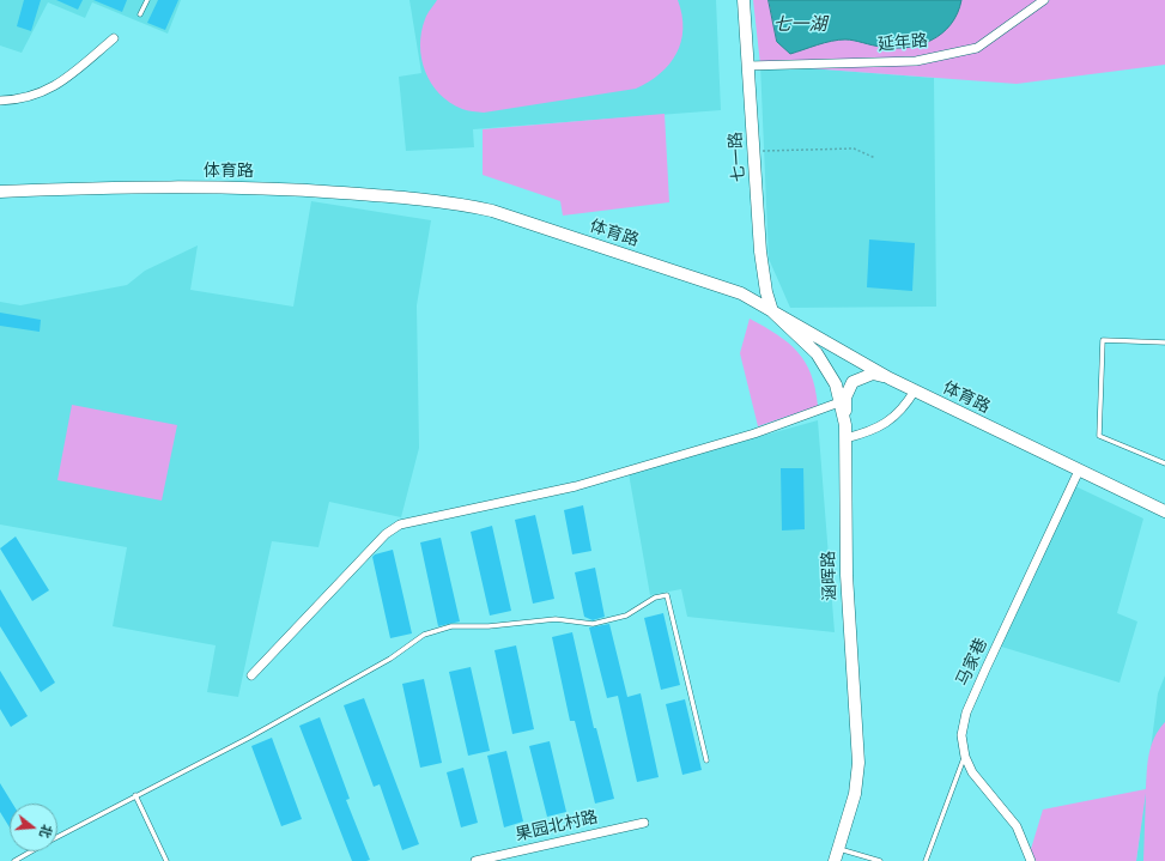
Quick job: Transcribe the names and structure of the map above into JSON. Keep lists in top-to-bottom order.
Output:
{
  "streets": {
    "street": [
      "延年路",
      "七一路",
      "体育路",
      "涵晖路",
      "马家巷",
      "果园北村路"
    ]
  },
  "crossings": [
    ["延年路", "七一路"],
    ["七一路", "体育路"],
    ["七一路", "涵晖路"],
    ["体育路", "涵晖路"],
    ["体育路", "马家巷"]
  ],
  "water": ["七一湖"],
  "north": "right"
}
